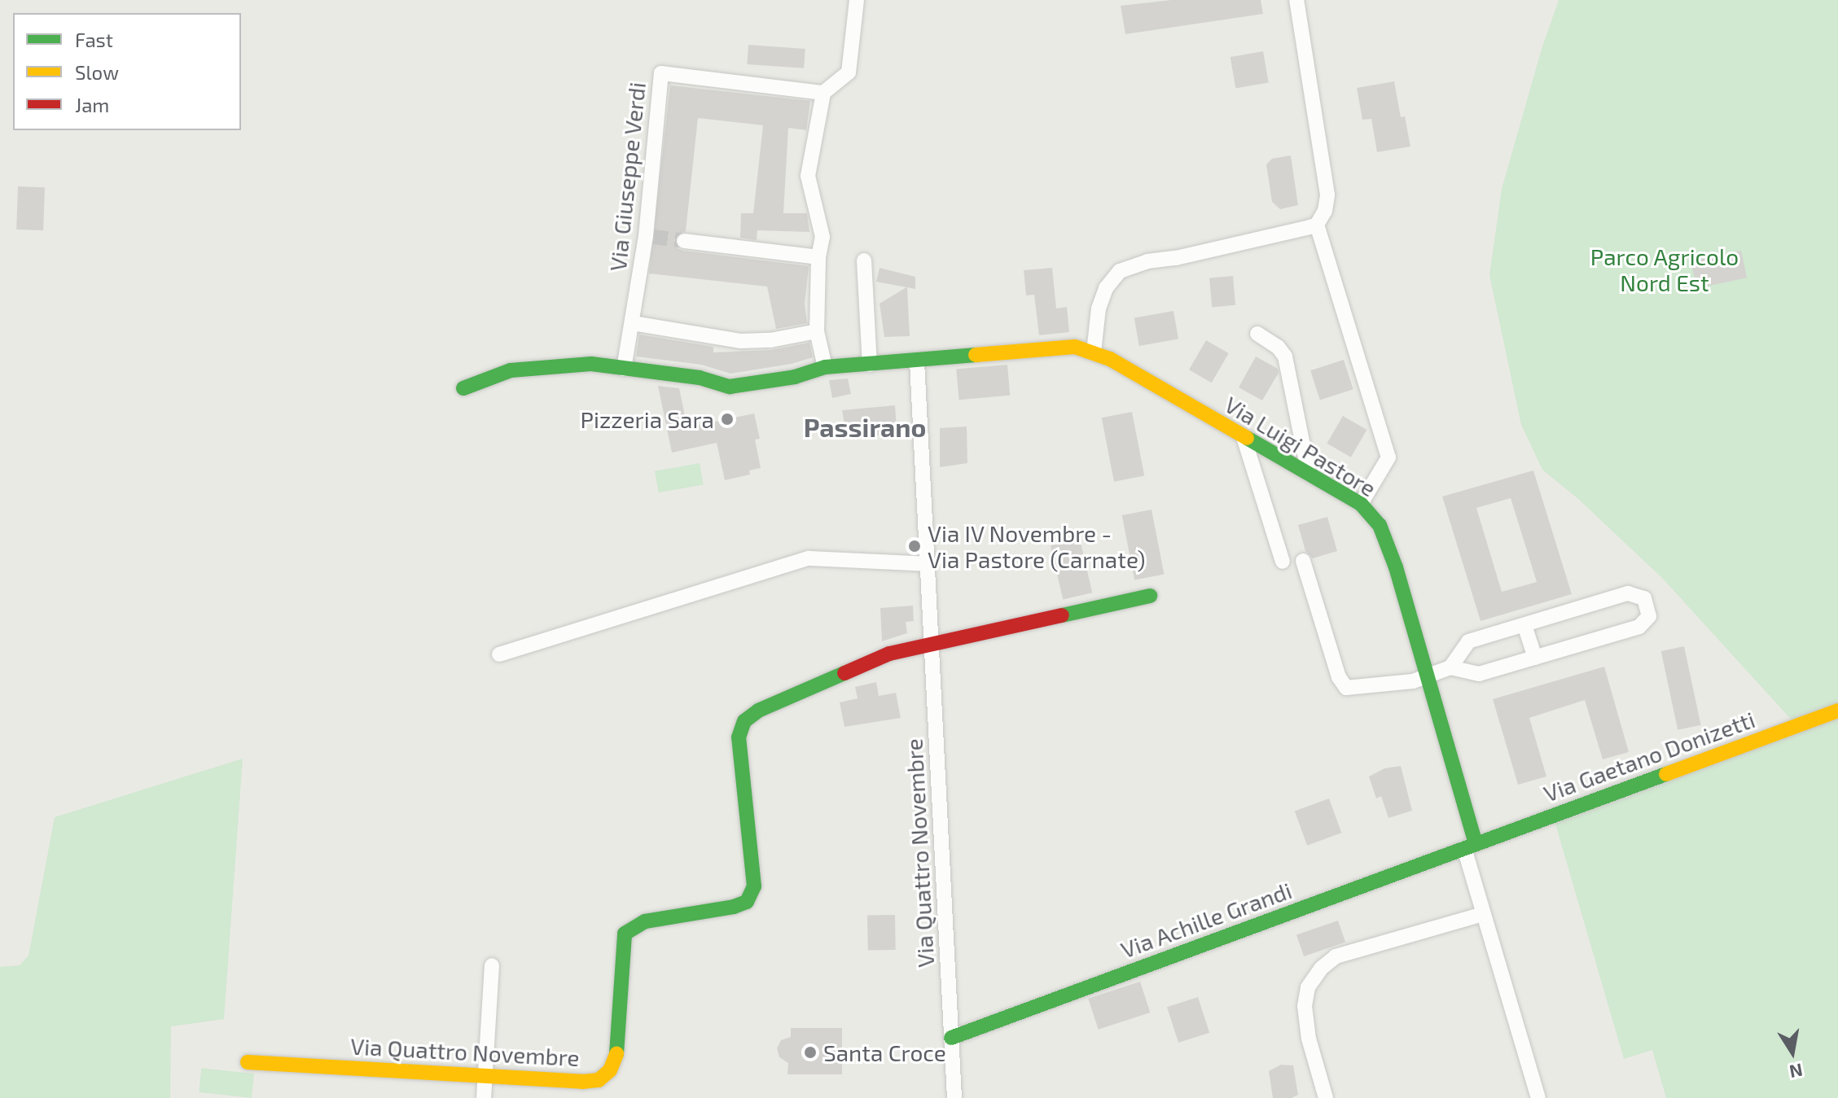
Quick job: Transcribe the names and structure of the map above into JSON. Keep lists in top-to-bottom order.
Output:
{
  "streets": {
    "street": [
      "Via Giuseppe Verdi",
      "Via Luigi Pastore",
      "Via Gaetano Donizetti",
      "Via Quattro Novembre",
      "Via Achille Grandi"
    ]
  },
  "crossings": [
    ["Via Luigi Pastore", "Via Gaetano Donizetti"],
    ["Via Luigi Pastore", "Via Quattro Novembre"],
    ["Via Luigi Pastore", "Via Achille Grandi"],
    ["Via Gaetano Donizetti", "Via Achille Grandi"],
    ["Via Quattro Novembre", "Via Achille Grandi"]
  ],
  "districts": ["Passirano"],
  "parks": ["Parco Agricolo Nord Est"],
  "places": ["Pizzeria Sara", "Via IV Novembre - Via Pastore (Carnate)", "Santa Croce"],
  "legend": ["Fast", "Slow", "Jam"],
  "north": "bottom"
}
